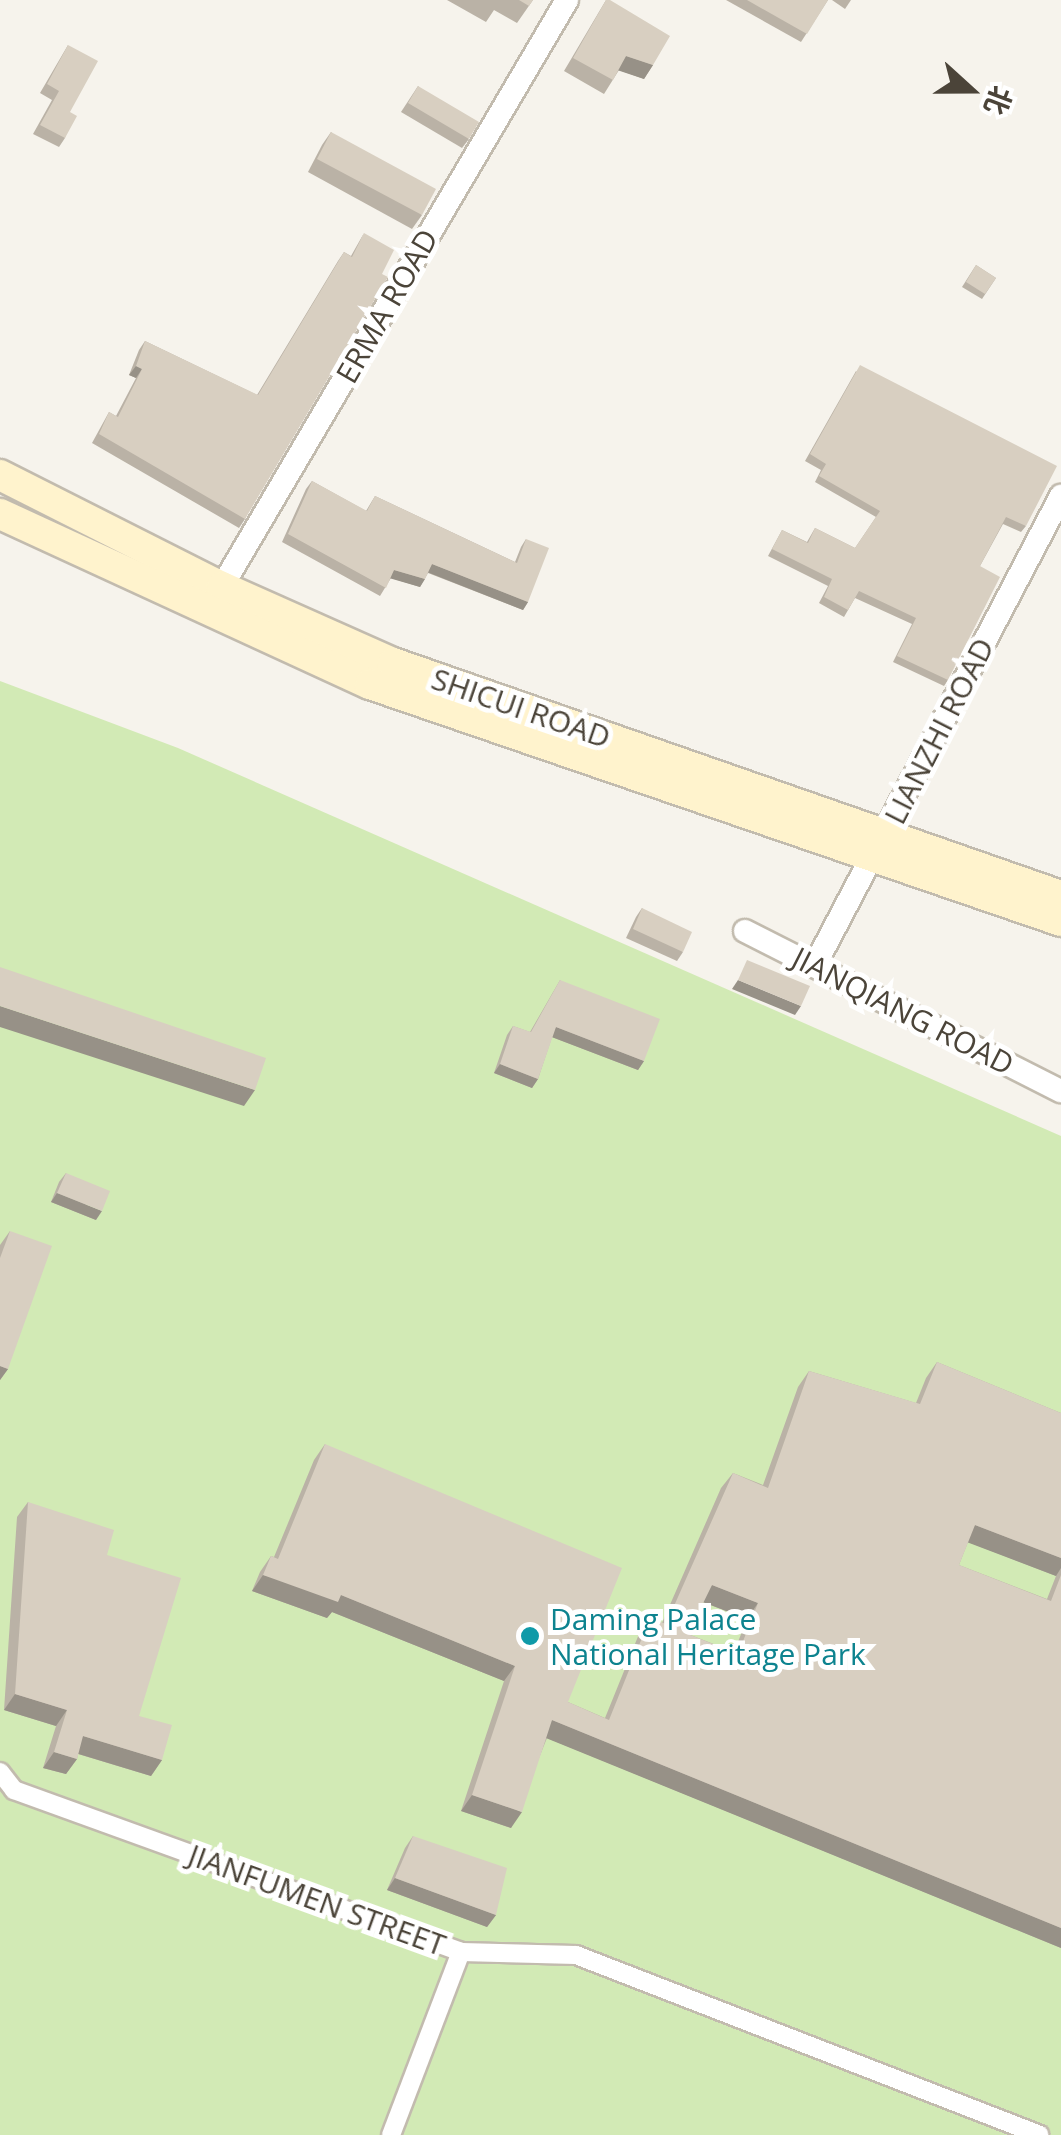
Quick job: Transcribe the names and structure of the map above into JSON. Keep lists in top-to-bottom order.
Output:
{
  "streets": {
    "main road": ["SHICUI ROAD"],
    "street": [
      "ERMA ROAD",
      "LIANZHI ROAD",
      "JIANQIANG ROAD",
      "JIANFUMEN STREET"
    ]
  },
  "crossings": [
    ["ERMA ROAD", "SHICUI ROAD"],
    ["SHICUI ROAD", "LIANZHI ROAD"],
    ["LIANZHI ROAD", "JIANQIANG ROAD"]
  ],
  "places": ["Daming Palace National Heritage Park"],
  "north": "right"
}
